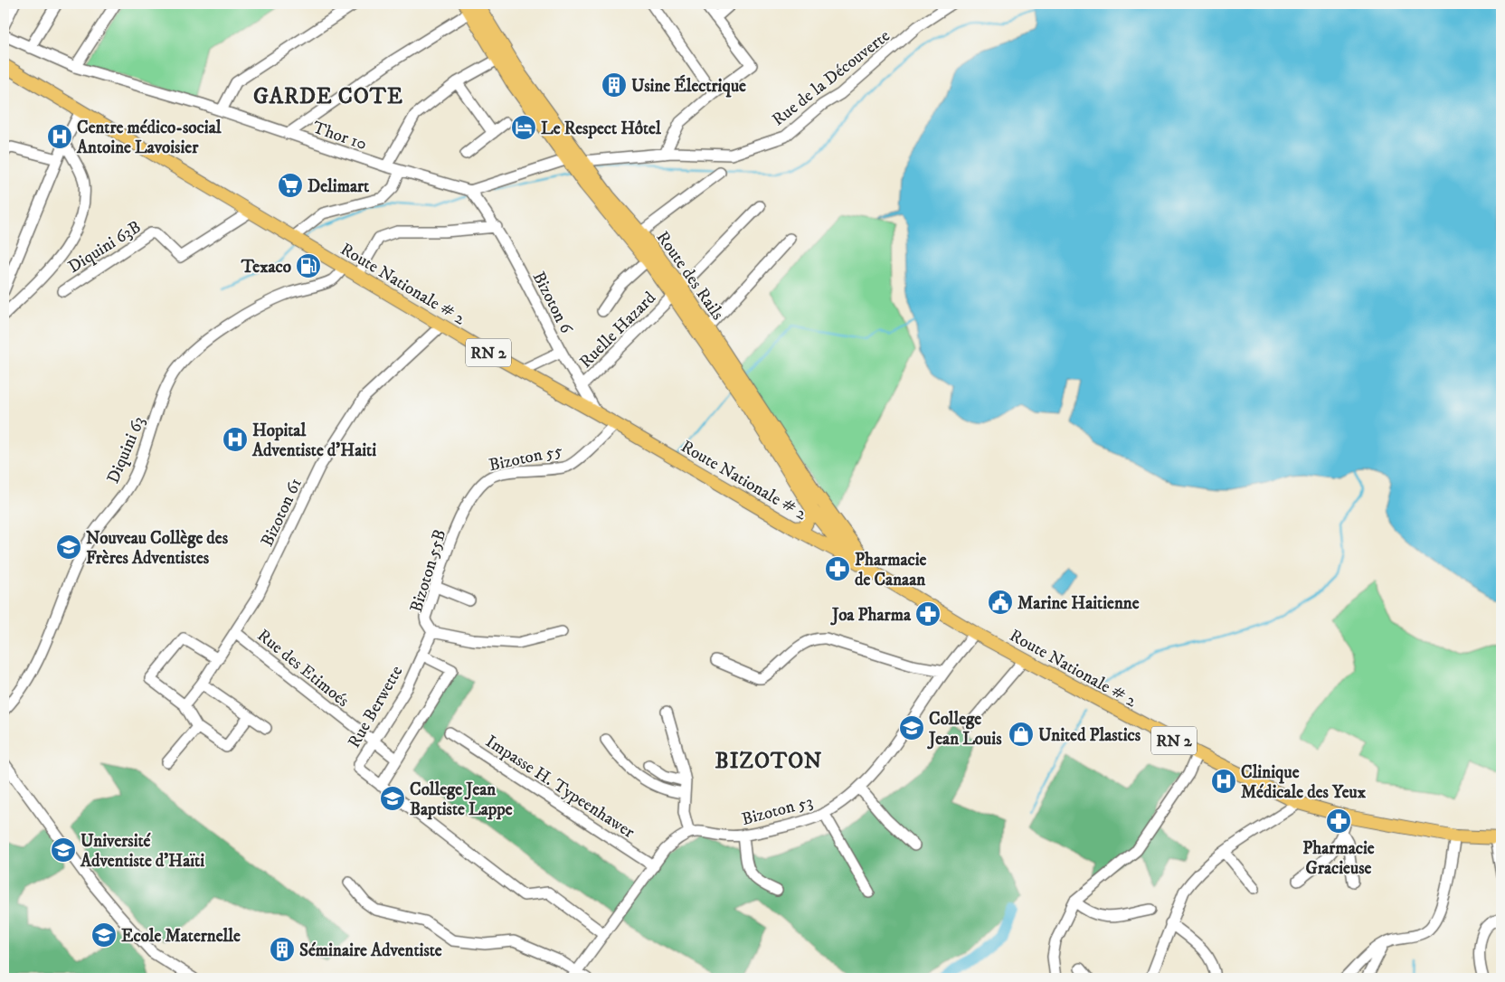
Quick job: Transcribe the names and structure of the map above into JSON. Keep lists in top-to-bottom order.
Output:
{
  "streets": {
    "main road": ["Route des Rails", "Route Nationale # 2", "RN 2"],
    "street": [
      "Rue de la Découverte",
      "Thor 10",
      "Diquini 63B",
      "Bizoton 6",
      "Ruelle Hazard",
      "Diquini 63",
      "Bizoton 55",
      "Bizoton 61",
      "Bizoton 55B",
      "Rue des Etimoés",
      "Rue Berwette",
      "Impasse H. Typeenhawer",
      "Bizoton 53"
    ]
  },
  "crossings": [
    ["Rue de la Découverte", "Route des Rails"],
    ["Thor 10", "Bizoton 6"],
    ["Diquini 63B", "Route Nationale # 2"],
    ["Route des Rails", "Route Nationale # 2"],
    ["Route des Rails", "Ruelle Hazard"],
    ["Route Nationale # 2", "Bizoton 6"],
    ["Route Nationale # 2", "Diquini 63"],
    ["Route Nationale # 2", "Bizoton 55"],
    ["Route Nationale # 2", "Bizoton 61"],
    ["Route Nationale # 2", "Bizoton 53"],
    ["Bizoton 6", "Ruelle Hazard"],
    ["Bizoton 55", "Bizoton 55B"],
    ["Bizoton 61", "Rue des Etimoés"],
    ["Bizoton 55B", "Rue Berwette"],
    ["Rue des Etimoés", "Rue Berwette"]
  ],
  "districts": ["GARDE COTE", "BIZOTON"],
  "places": {
    "building": ["Usine Électrique", "Séminaire Adventiste"],
    "hotel": ["Le Respect Hôtel"],
    "hospital": ["Centre médico-social Antoine Lavoisier", "Hopital Adventiste d’Haiti", "Clinique Médicale des Yeux"],
    "supermarket": ["Delimart"],
    "fuel station": ["Texaco"],
    "school or university": [
      "Nouveau Collège des Frères Adventistes",
      "College Jean Louis",
      "College Jean Baptiste Lappe",
      "Université Adventiste d’Haïti",
      "Ecole Maternelle"
    ],
    "pharmacy": ["Pharmacie de Canaan", "Joa Pharma", "Pharmacie Gracieuse"],
    "public building": ["Marine Haitienne"],
    "shop": ["United Plastics"]
  }
}
